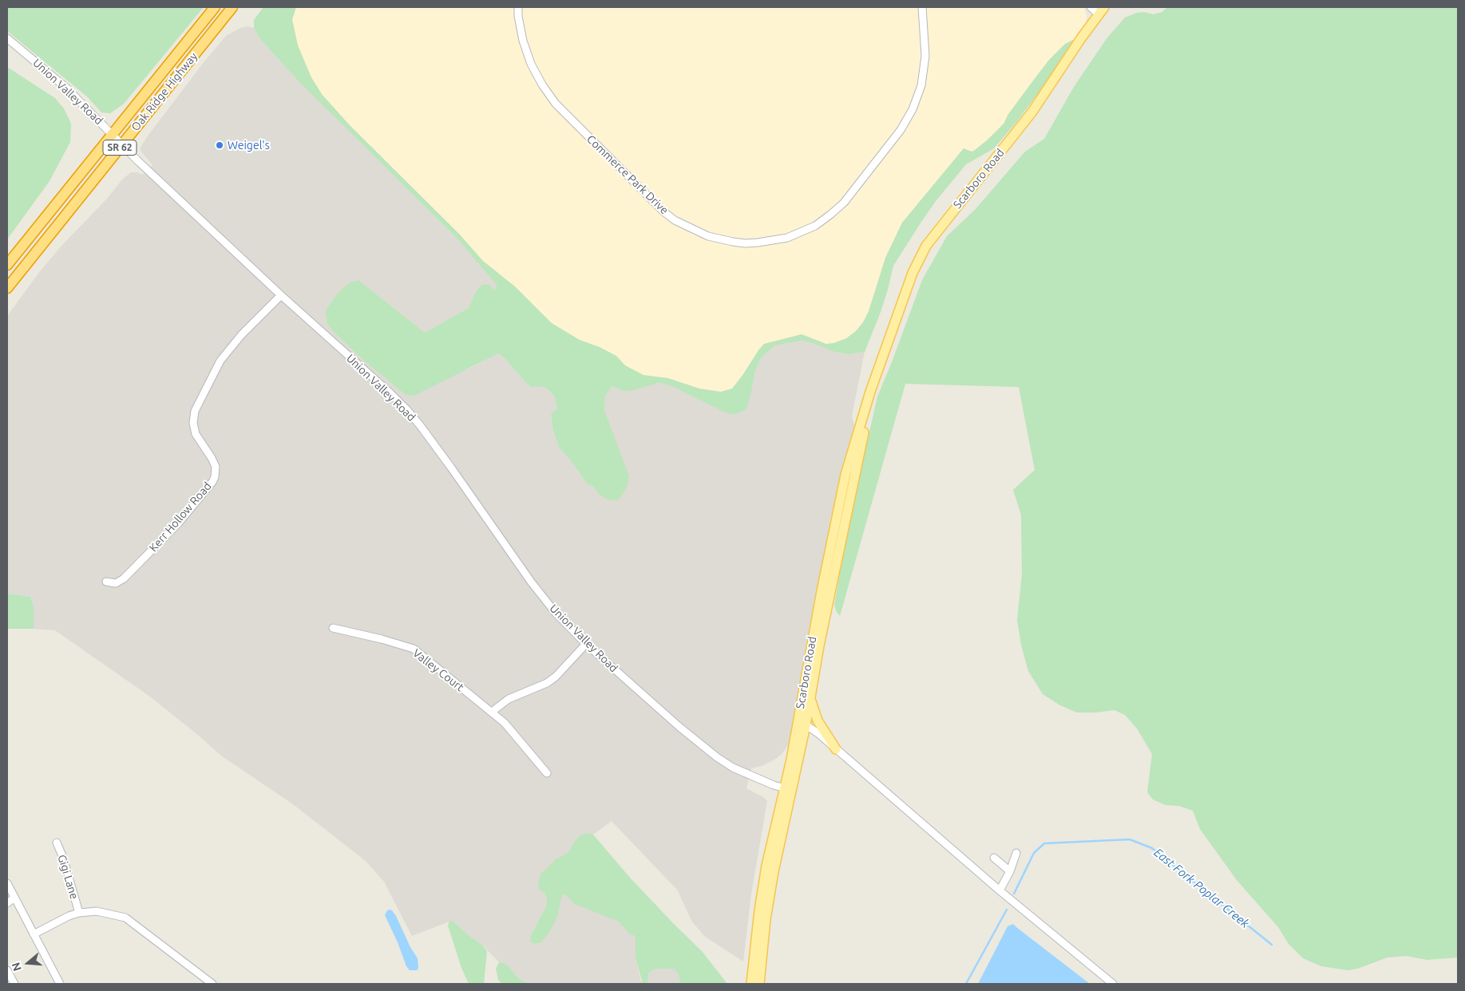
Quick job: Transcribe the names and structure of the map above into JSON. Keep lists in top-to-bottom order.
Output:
{
  "streets": {
    "highway": ["Oak Ridge Highway", "SR 62"],
    "main road": ["Scarboro Road"],
    "street": [
      "Union Valley Road",
      "Commerce Park Drive",
      "Kerr Hollow Road",
      "Valley Court",
      "Gigi Lane"
    ]
  },
  "crossings": [
    ["Union Valley Road", "Oak Ridge Highway"],
    ["Union Valley Road", "Scarboro Road"],
    ["Union Valley Road", "Kerr Hollow Road"]
  ],
  "water": ["East Fork Poplar Creek"],
  "places": ["Weigel's"],
  "north": "left"
}
